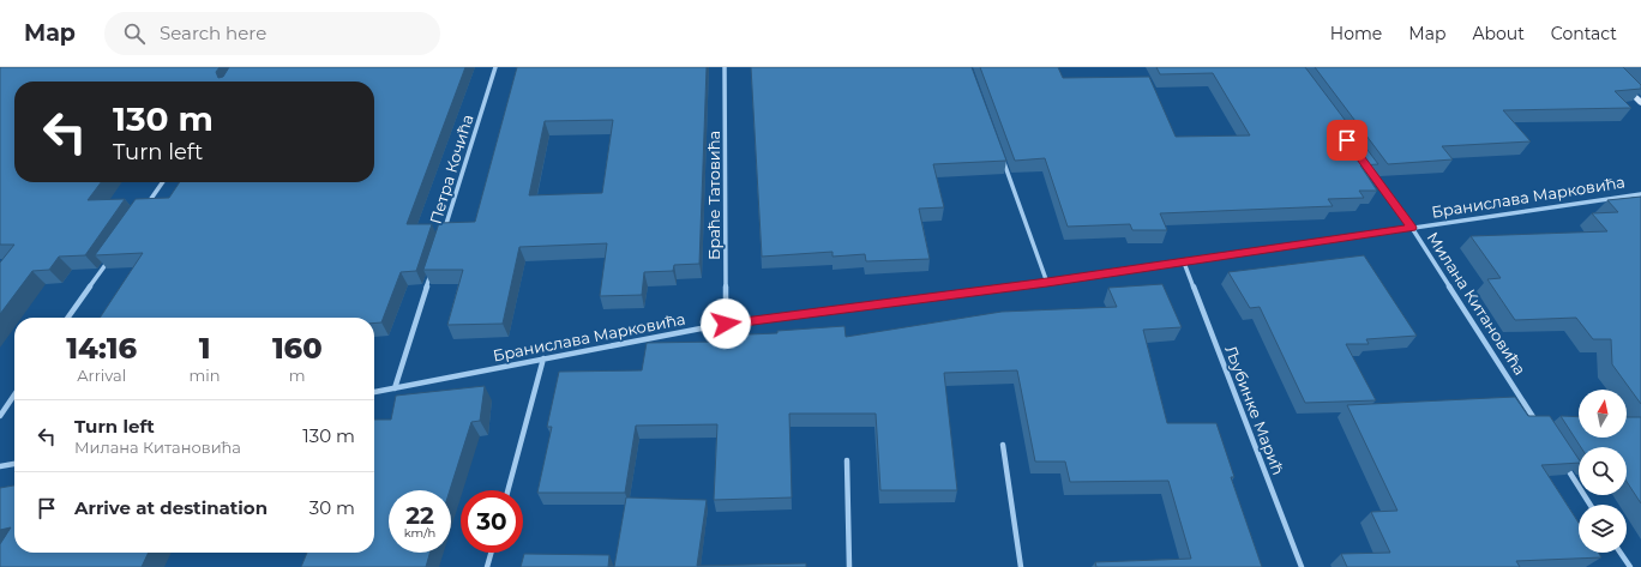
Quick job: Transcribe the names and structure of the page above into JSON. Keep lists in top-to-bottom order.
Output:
{
  "streets": {
    "street": [
      "Петра Кочића",
      "Браће Татовића",
      "Бранислава Марковића",
      "Милана Китановића",
      "Љубинке Марић"
    ]
  },
  "crossings": [
    ["Браће Татовића", "Бранислава Марковића"],
    ["Бранислава Марковића", "Милана Китановића"],
    ["Бранислава Марковића", "Љубинке Марић"]
  ],
  "north": "top",
  "page": {
    "header": "Map",
    "search": "Search here",
    "nav": [
      "Home",
      "Map",
      "About",
      "Contact"
    ],
    "turn": ["130 m", "Turn left"],
    "eta": [
      "14:16",
      "Arrival",
      "1",
      "min",
      "160",
      "m"
    ],
    "list": [
      {
        "name": "Turn left",
        "note": "Милана Китановића",
        "value": "130 m"
      },
      {
        "name": "Arrive at destination",
        "value": "30 m"
      }
    ],
    "speed": "22 km/h",
    "limit": "30"
  }
}
